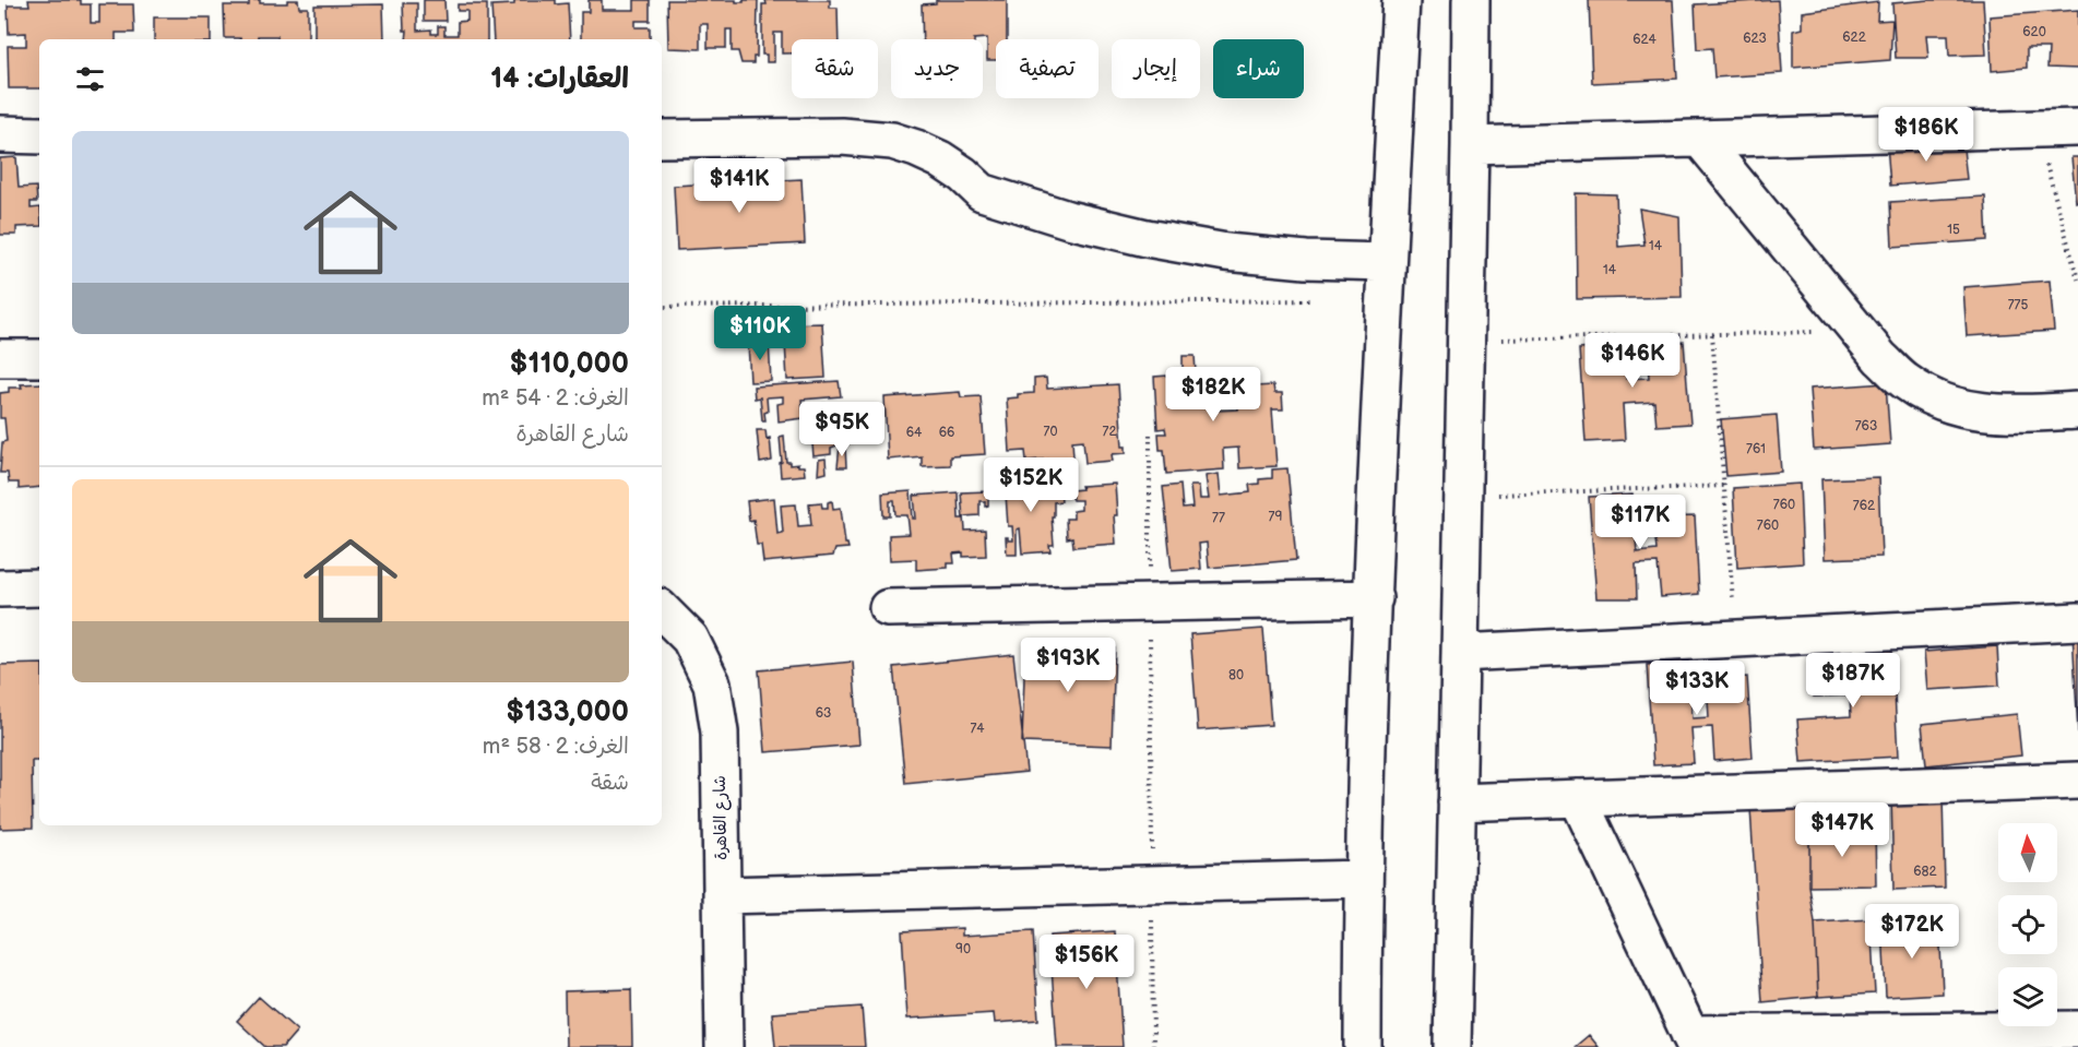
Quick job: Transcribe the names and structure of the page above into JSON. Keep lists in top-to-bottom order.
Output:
{
  "streets": {
    "street": ["شارع القاهرة"]
  },
  "house_numbers": [
    "620",
    "622",
    "623",
    "624",
    "15",
    "14",
    "14",
    "775",
    "763",
    "70",
    "72",
    "64",
    "66",
    "761",
    "760",
    "762",
    "79",
    "77",
    "760",
    "80",
    "63",
    "74",
    "682",
    "90"
  ],
  "north": "top",
  "page": {
    "chip": [
      "شراء",
      "إيجار",
      "تصفية",
      "جديد",
      "شقة"
    ],
    "heading": "العقارات: 14",
    "price": [
      "$186K",
      "$141K",
      "$110K",
      "$146K",
      "$182K",
      "$95K",
      "$152K",
      "$117K",
      "$193K",
      "$187K",
      "$133K",
      "$147K",
      "$172K",
      "$156K"
    ],
    "list": [
      {
        "name": "$110,000",
        "note": "الغرف: 2 · 54 m² · شارع القاهرة"
      },
      {
        "name": "$133,000",
        "note": "الغرف: 2 · 58 m² · شقة"
      }
    ]
  }
}
